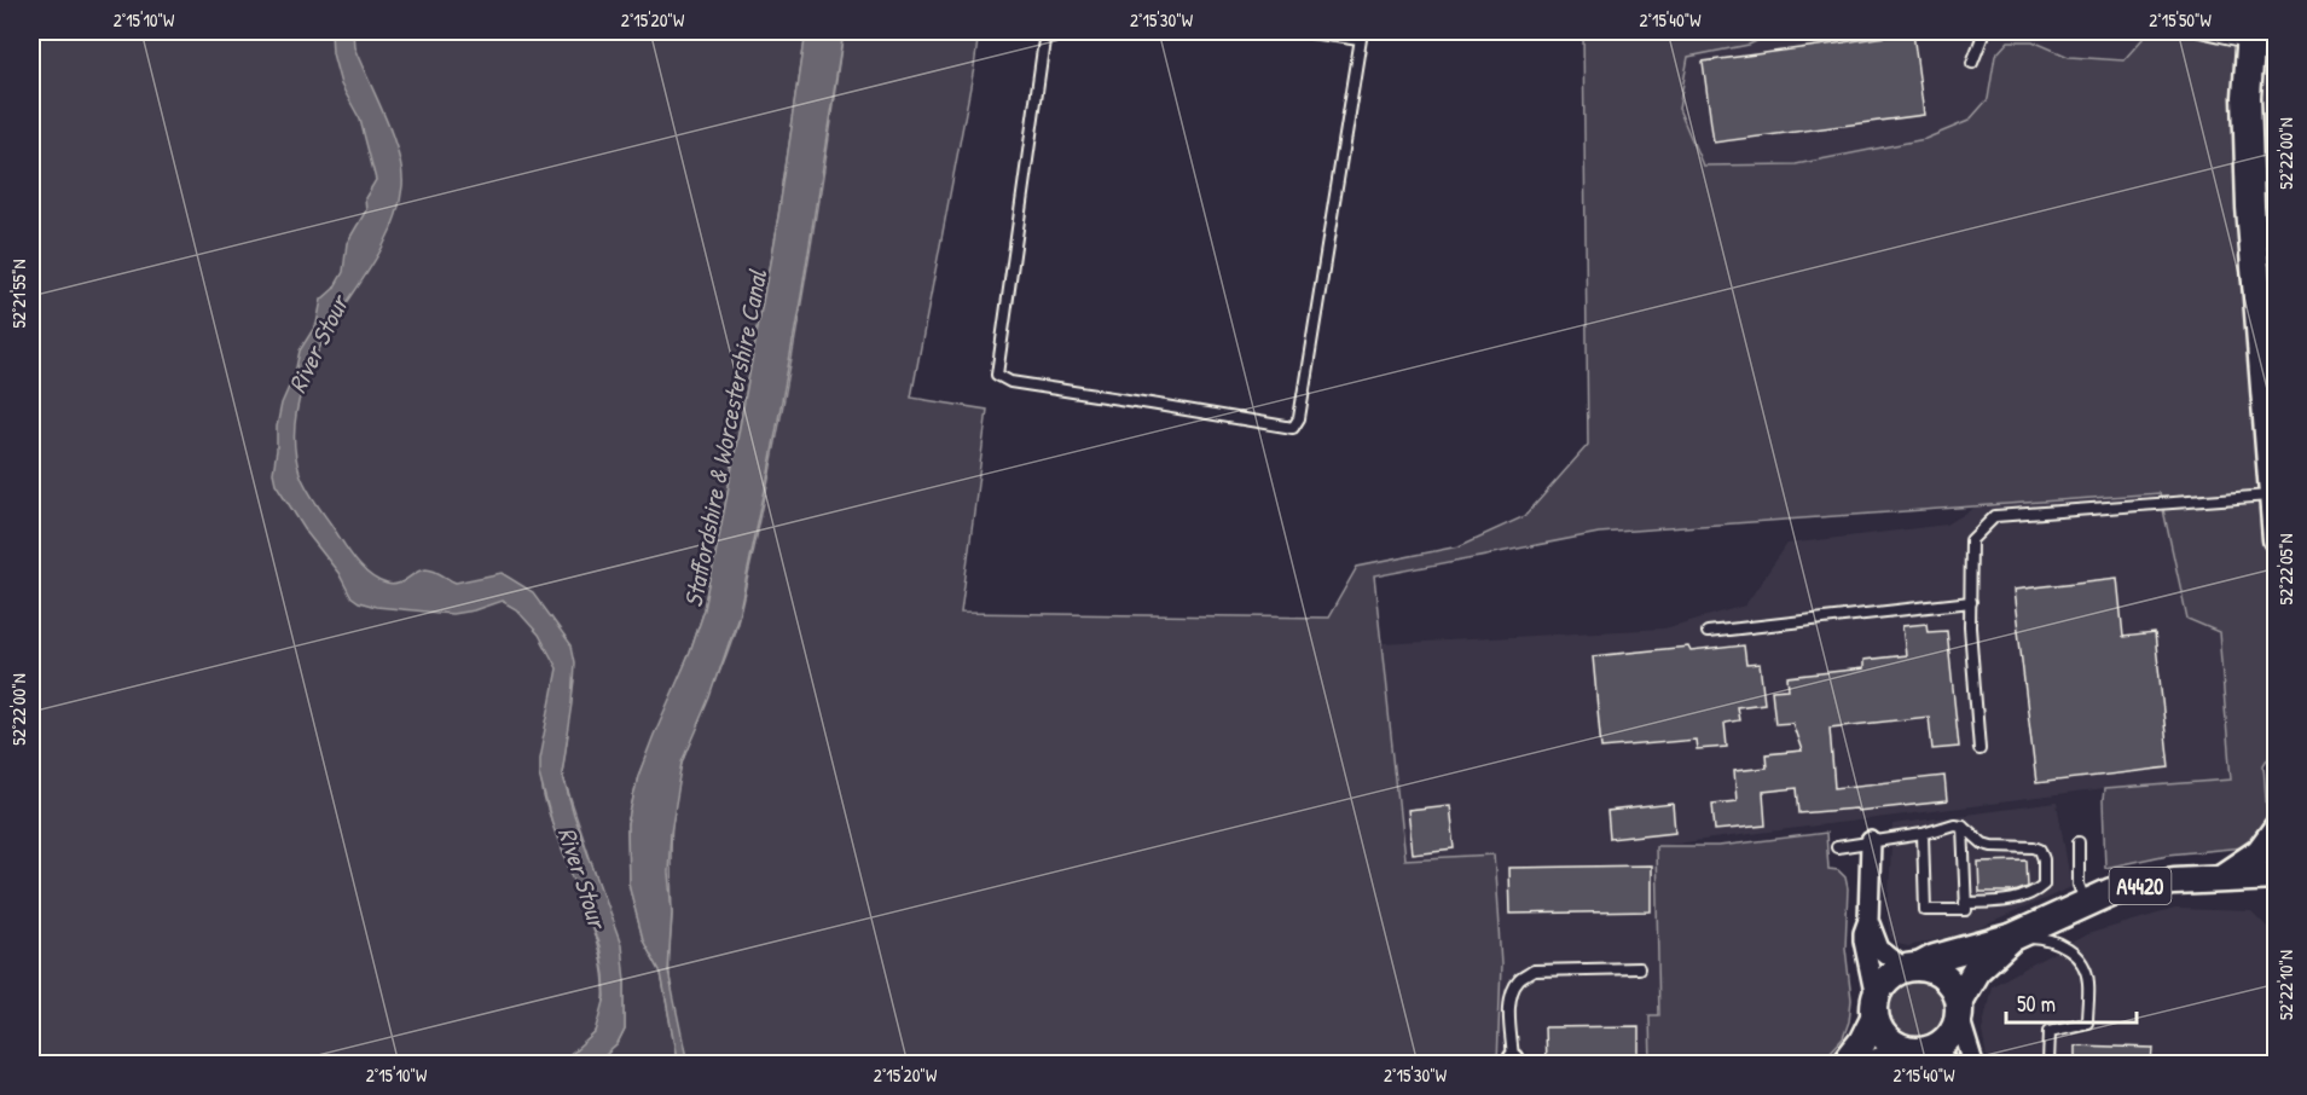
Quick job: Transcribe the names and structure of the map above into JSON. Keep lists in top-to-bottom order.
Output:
{
  "streets": {
    "main road": ["A4420"]
  },
  "water": ["River Stour", "Staffordshire & Worcestershire Canal"],
  "scale_bar": "50 m",
  "coordinates": [
    "2°15'10\"W",
    "2°15'20\"W",
    "2°15'30\"W",
    "2°15'40\"W",
    "2°15'50\"W",
    "52°22'00\"N",
    "52°21'55\"N",
    "52°22'05\"N",
    "52°22'10\"N"
  ]
}
